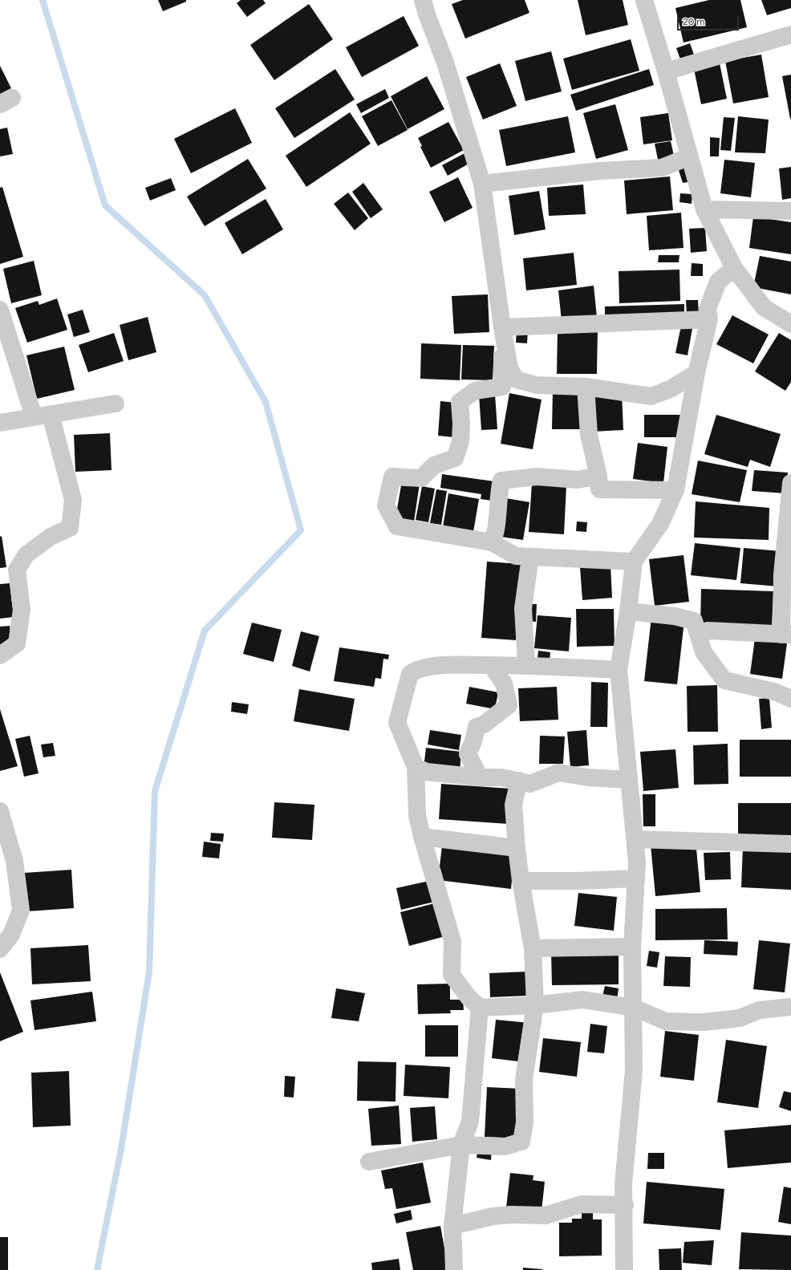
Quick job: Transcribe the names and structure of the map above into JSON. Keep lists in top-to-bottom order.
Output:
{
  "scale_bar": "20 m"
}
